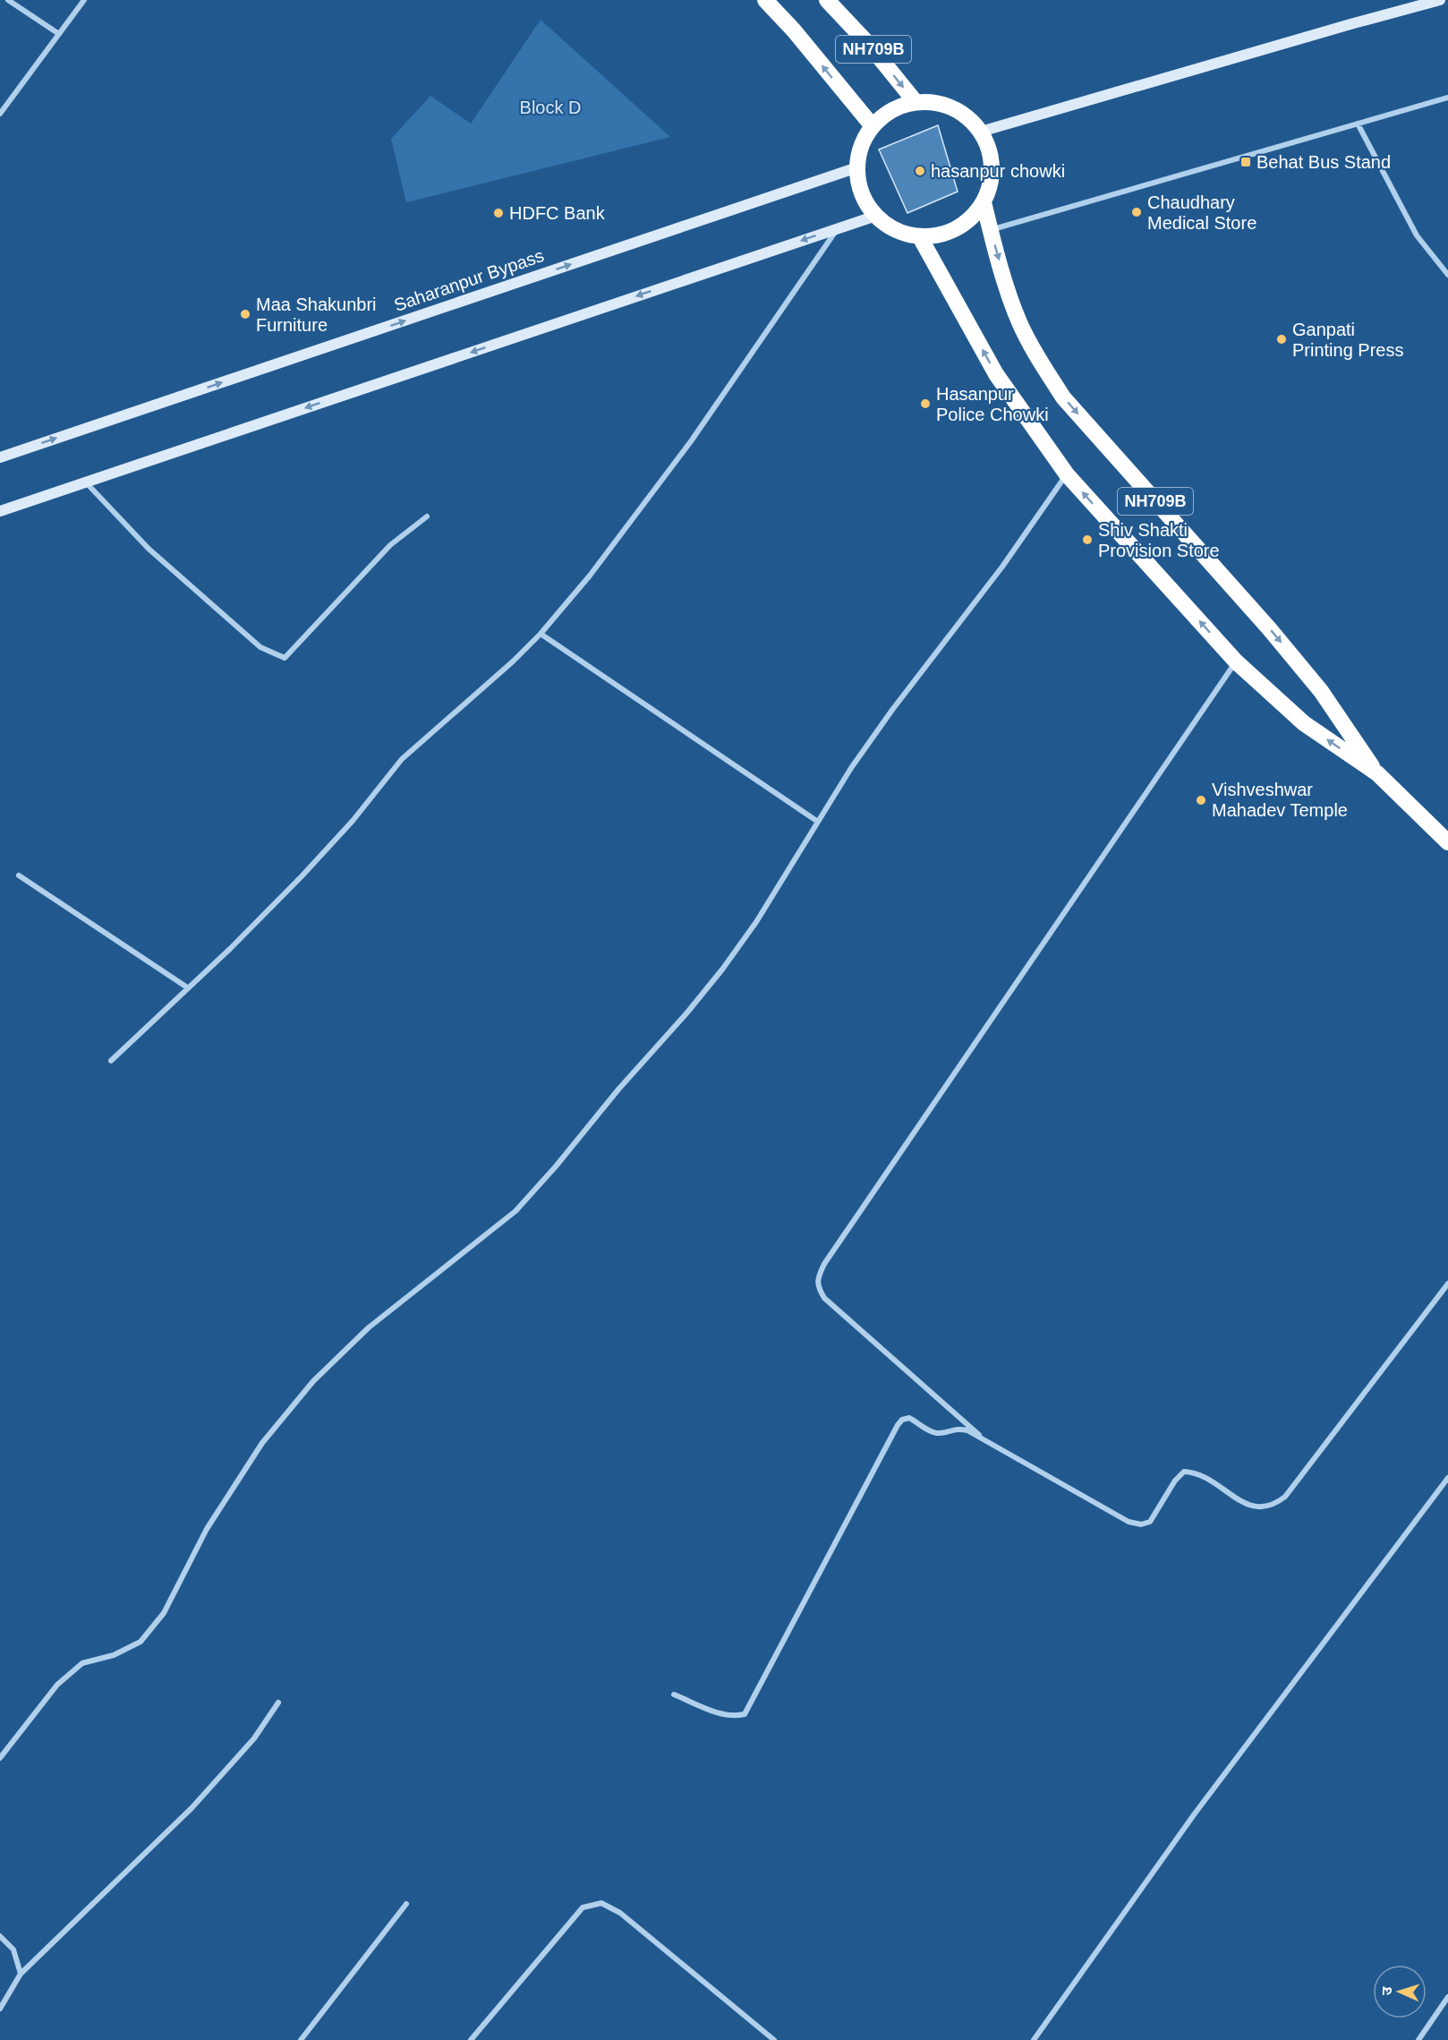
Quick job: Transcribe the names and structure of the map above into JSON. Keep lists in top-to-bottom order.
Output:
{
  "streets": {
    "highway": ["NH709B"],
    "main road": ["Saharanpur Bypass"]
  },
  "crossings": [
    ["NH709B", "Saharanpur Bypass"]
  ],
  "parks": ["Block D"],
  "places": {
    "transit": ["Behat Bus Stand"],
    "other": [
      "hasanpur chowki",
      "Chaudhary Medical Store",
      "HDFC Bank",
      "Maa Shakunbri Furniture",
      "Ganpati Printing Press",
      "Hasanpur Police Chowki",
      "Shiv Shakti Provision Store",
      "Vishveshwar Mahadev Temple"
    ]
  },
  "north": "left"
}
